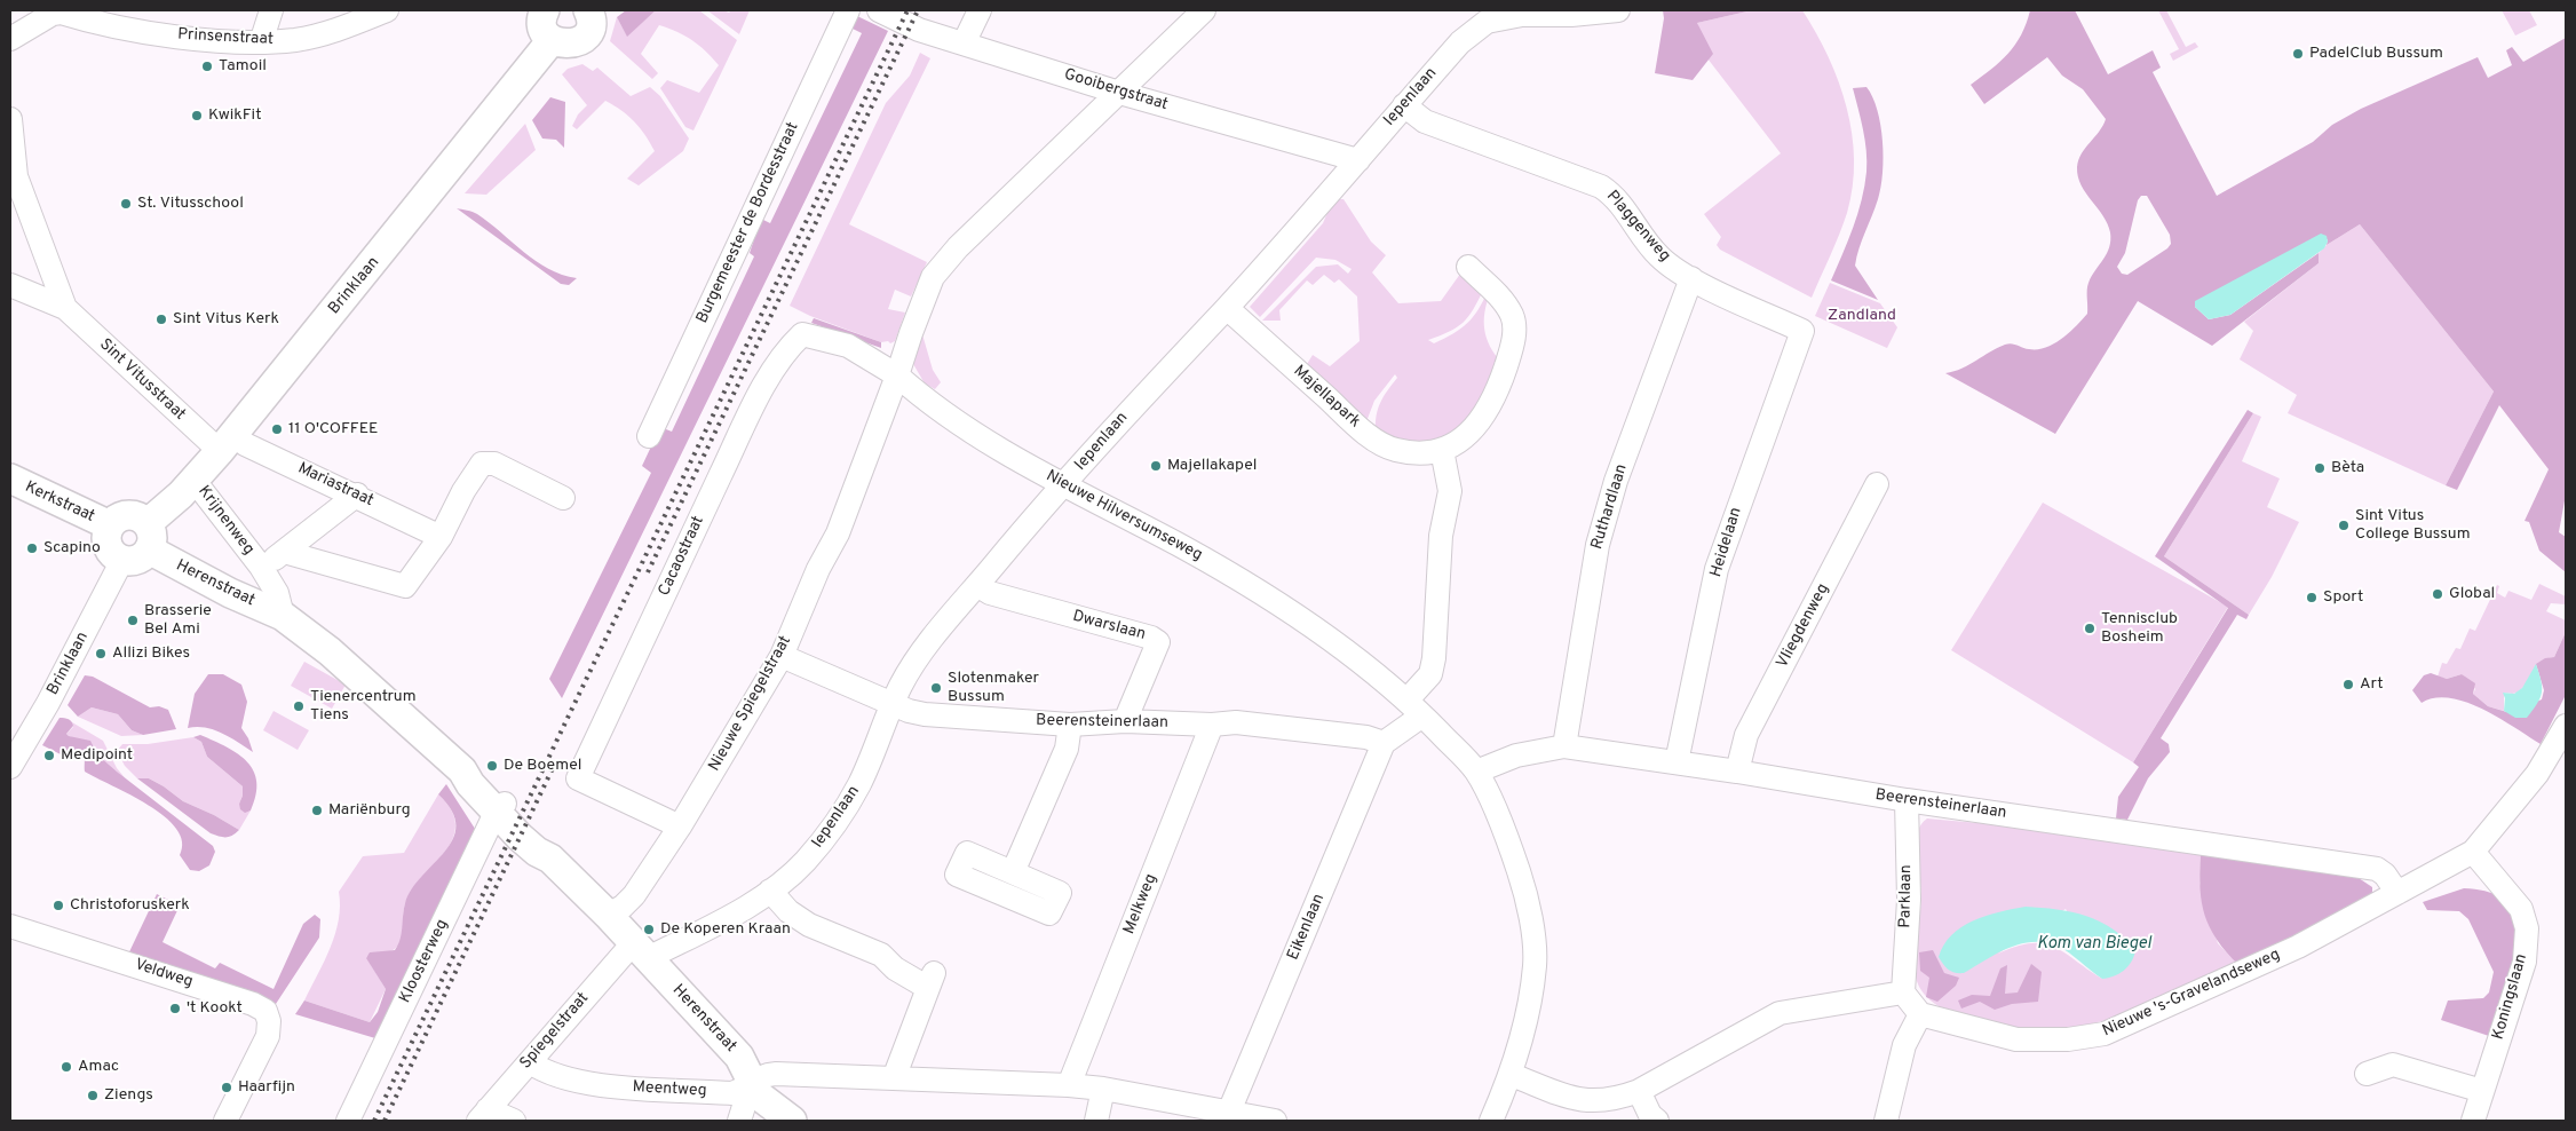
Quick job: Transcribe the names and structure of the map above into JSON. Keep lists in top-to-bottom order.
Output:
{
  "streets": {
    "main road": ["Brinklaan", "Kerkstraat", "Herenstraat"],
    "street": [
      "Prinsenstraat",
      "Gooibergstraat",
      "Iepenlaan",
      "Burgemeester de Bordesstraat",
      "Plaggenweg",
      "Sint Vitusstraat",
      "Majellapark",
      "Mariastraat",
      "Ruthardlaan",
      "Nieuwe Hilversumseweg",
      "Krijnenweg",
      "Heidelaan",
      "Cacaostraat",
      "Dwarslaan",
      "Vliegdenweg",
      "Nieuwe Spiegelstraat",
      "Beerensteinerlaan",
      "Parklaan",
      "Melkweg",
      "Eikenlaan",
      "Kloosterweg",
      "Veldweg",
      "Nieuwe 's-Gravelandseweg",
      "Koningslaan",
      "Spiegelstraat",
      "Meentweg"
    ]
  },
  "crossings": [
    ["Gooibergstraat", "Iepenlaan"],
    ["Iepenlaan", "Plaggenweg"],
    ["Iepenlaan", "Majellapark"],
    ["Iepenlaan", "Nieuwe Hilversumseweg"],
    ["Iepenlaan", "Herenstraat"],
    ["Iepenlaan", "Dwarslaan"],
    ["Iepenlaan", "Beerensteinerlaan"],
    ["Iepenlaan", "Spiegelstraat"],
    ["Plaggenweg", "Ruthardlaan"],
    ["Plaggenweg", "Heidelaan"],
    ["Brinklaan", "Sint Vitusstraat"],
    ["Brinklaan", "Mariastraat"],
    ["Brinklaan", "Kerkstraat"],
    ["Brinklaan", "Krijnenweg"],
    ["Brinklaan", "Herenstraat"],
    ["Sint Vitusstraat", "Mariastraat"],
    ["Mariastraat", "Krijnenweg"],
    ["Kerkstraat", "Herenstraat"],
    ["Ruthardlaan", "Beerensteinerlaan"],
    ["Nieuwe Hilversumseweg", "Cacaostraat"],
    ["Nieuwe Hilversumseweg", "Nieuwe Spiegelstraat"],
    ["Nieuwe Hilversumseweg", "Beerensteinerlaan"],
    ["Krijnenweg", "Herenstraat"],
    ["Heidelaan", "Beerensteinerlaan"],
    ["Cacaostraat", "Nieuwe Spiegelstraat"],
    ["Herenstraat", "Nieuwe Spiegelstraat"],
    ["Herenstraat", "Kloosterweg"],
    ["Herenstraat", "Spiegelstraat"],
    ["Herenstraat", "Meentweg"],
    ["Dwarslaan", "Beerensteinerlaan"],
    ["Vliegdenweg", "Beerensteinerlaan"],
    ["Nieuwe Spiegelstraat", "Beerensteinerlaan"],
    ["Beerensteinerlaan", "Parklaan"],
    ["Beerensteinerlaan", "Melkweg"],
    ["Beerensteinerlaan", "Eikenlaan"],
    ["Beerensteinerlaan", "Nieuwe 's-Gravelandseweg"],
    ["Nieuwe 's-Gravelandseweg", "Koningslaan"],
    ["Spiegelstraat", "Meentweg"]
  ],
  "water": ["Kom van Biegel"],
  "parks": ["Zandland"],
  "places": [
    "PadelClub Bussum",
    "Tamoil",
    "KwikFit",
    "St. Vitusschool",
    "Sint Vitus Kerk",
    "11 O'COFFEE",
    "Majellakapel",
    "Bèta",
    "Sint Vitus College Bussum",
    "Scapino",
    "Global",
    "Sport",
    "Brasserie Bel Ami",
    "Tennisclub Bosheim",
    "Allizi Bikes",
    "Art",
    "Slotenmaker Bussum",
    "Tienercentrum Tiens",
    "Medipoint",
    "De Boemel",
    "Mariënburg",
    "Christoforuskerk",
    "De Koperen Kraan",
    "'t Kookt",
    "Amac",
    "Haarfijn",
    "Ziengs"
  ]
}
